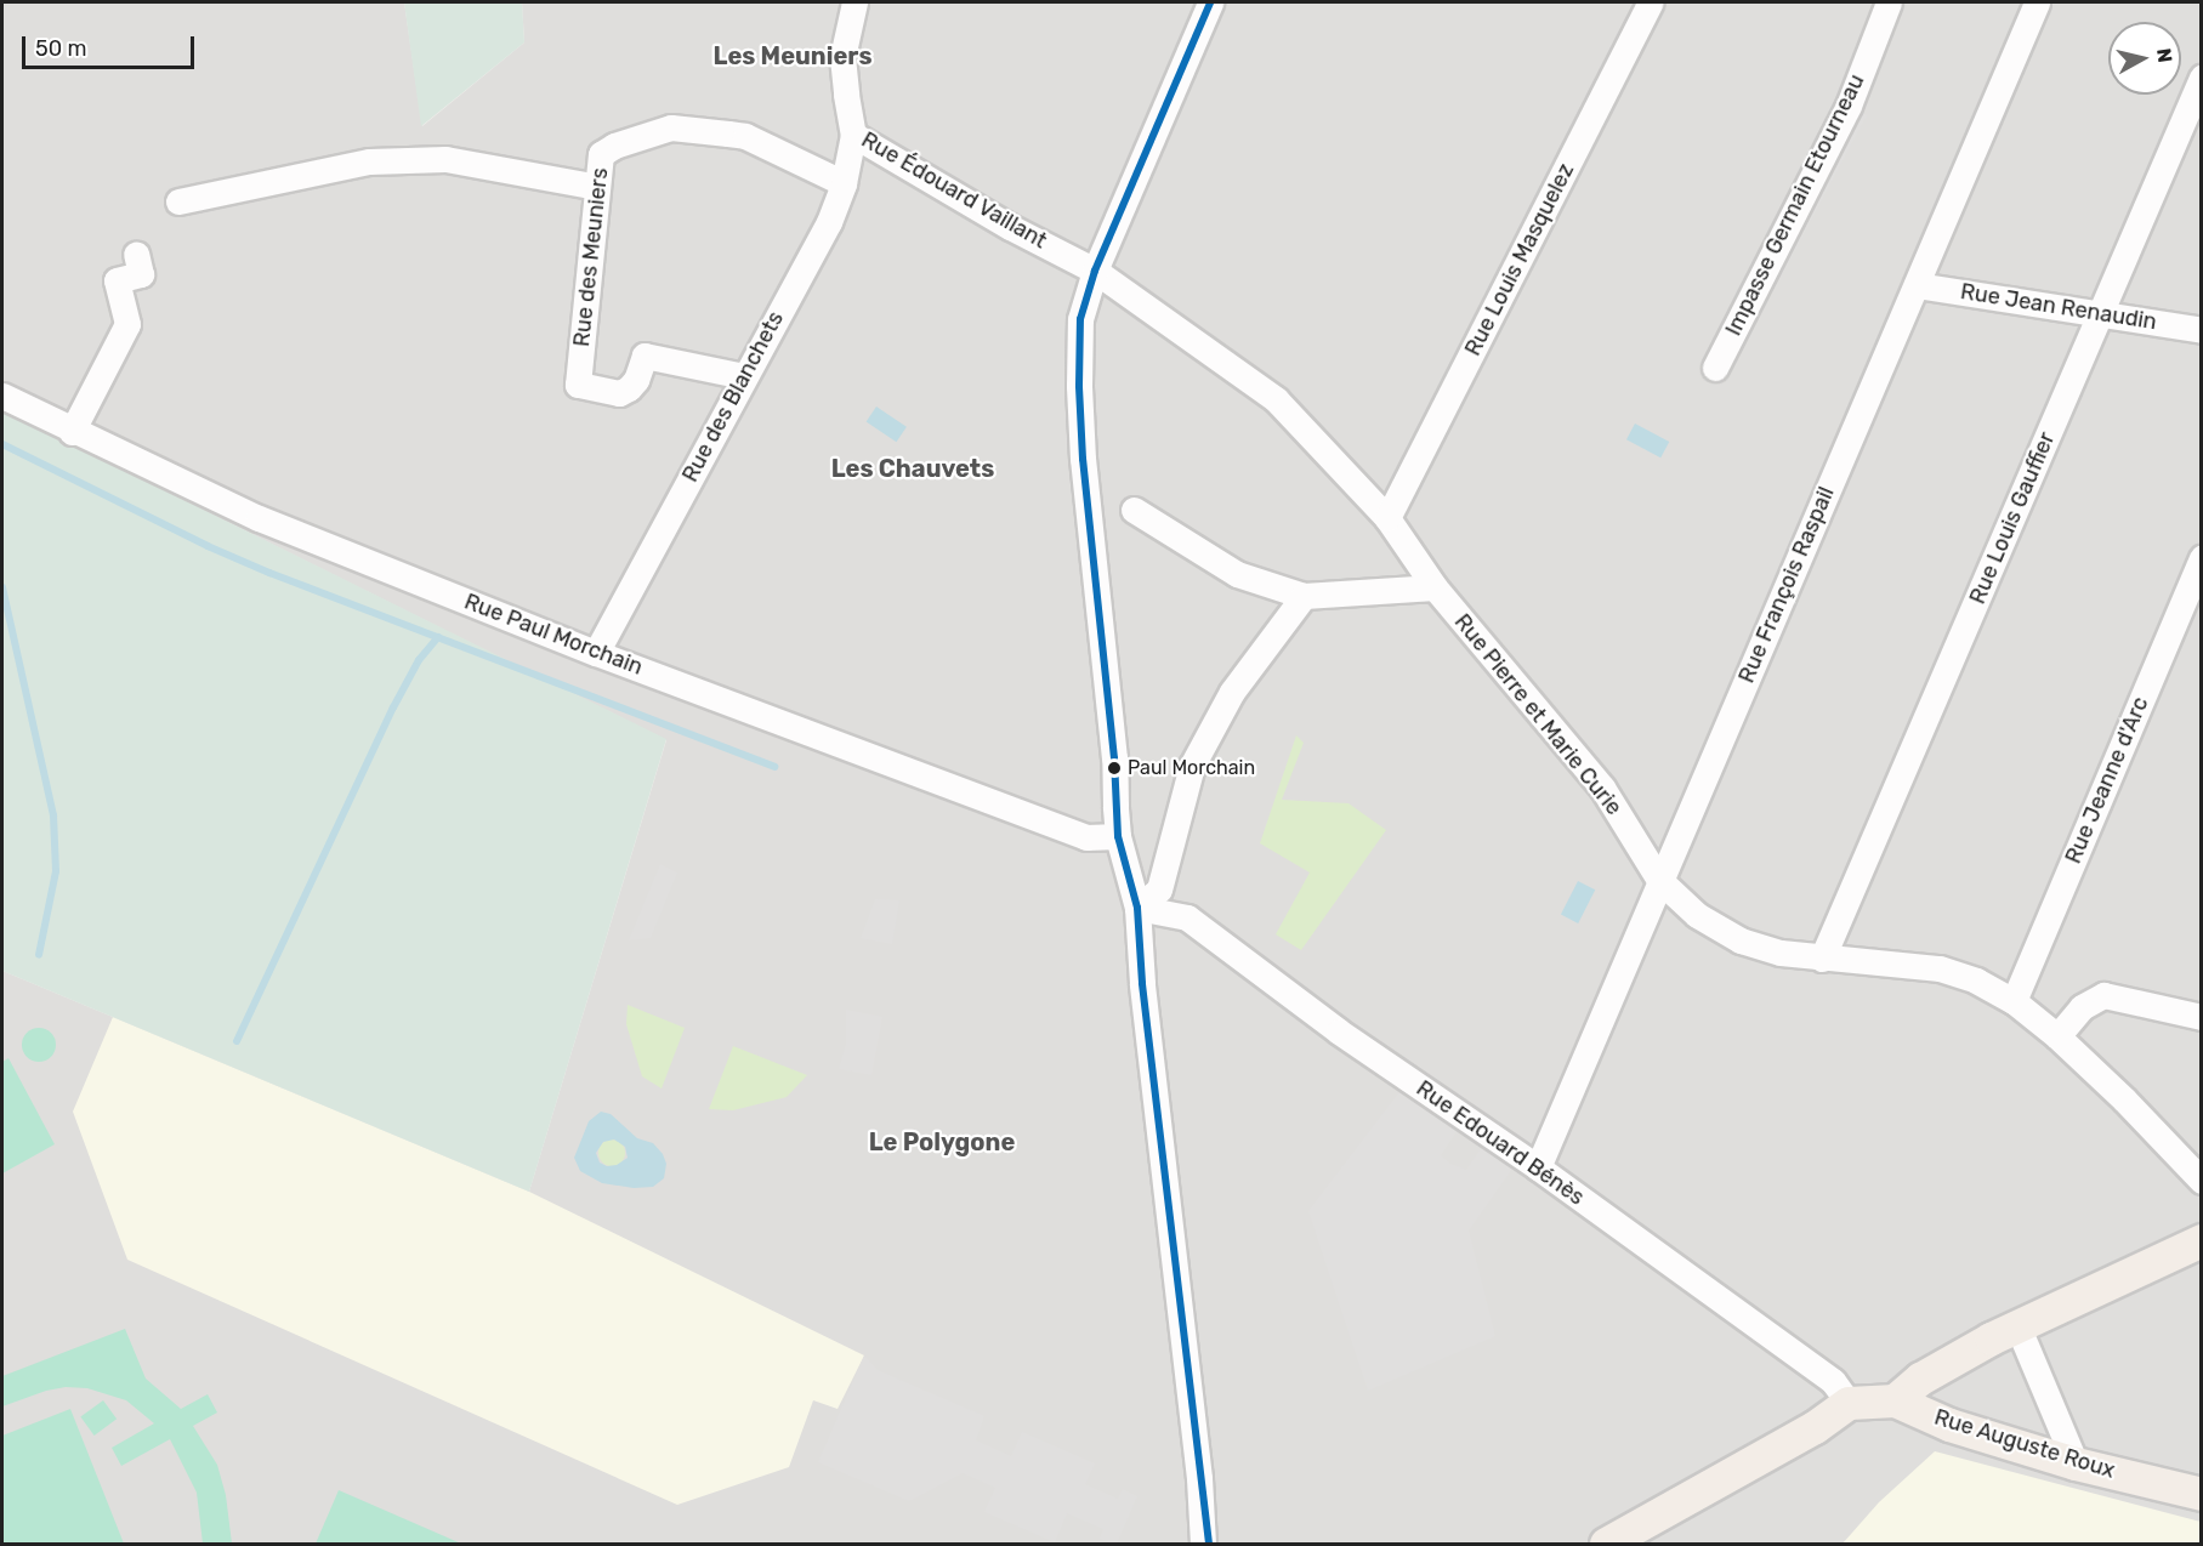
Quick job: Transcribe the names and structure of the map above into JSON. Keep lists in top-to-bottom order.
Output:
{
  "streets": {
    "main road": ["Rue Auguste Roux"],
    "street": [
      "Rue Édouard Vaillant",
      "Impasse Germain Etourneau",
      "Rue des Meuniers",
      "Rue Louis Masquelez",
      "Rue Jean Renaudin",
      "Rue des Blanchets",
      "Rue Louis Gauffier",
      "Rue François Raspail",
      "Rue Paul Morchain",
      "Rue Pierre et Marie Curie",
      "Rue Jeanne d'Arc",
      "Rue Edouard Bénès"
    ]
  },
  "crossings": [
    ["Rue Édouard Vaillant", "Rue des Blanchets"],
    ["Rue Édouard Vaillant", "Rue Pierre et Marie Curie"],
    ["Rue des Meuniers", "Rue des Blanchets"],
    ["Rue Louis Masquelez", "Rue Pierre et Marie Curie"],
    ["Rue Jean Renaudin", "Rue Louis Gauffier"],
    ["Rue Jean Renaudin", "Rue François Raspail"],
    ["Rue des Blanchets", "Rue Paul Morchain"],
    ["Rue Louis Gauffier", "Rue Pierre et Marie Curie"],
    ["Rue François Raspail", "Rue Pierre et Marie Curie"],
    ["Rue François Raspail", "Rue Edouard Bénès"],
    ["Rue Pierre et Marie Curie", "Rue Jeanne d'Arc"],
    ["Rue Edouard Bénès", "Rue Auguste Roux"]
  ],
  "districts": ["Les Meuniers", "Les Chauvets", "Le Polygone"],
  "places": ["Paul Morchain"],
  "scale_bar": "50 m",
  "north": "right"
}
